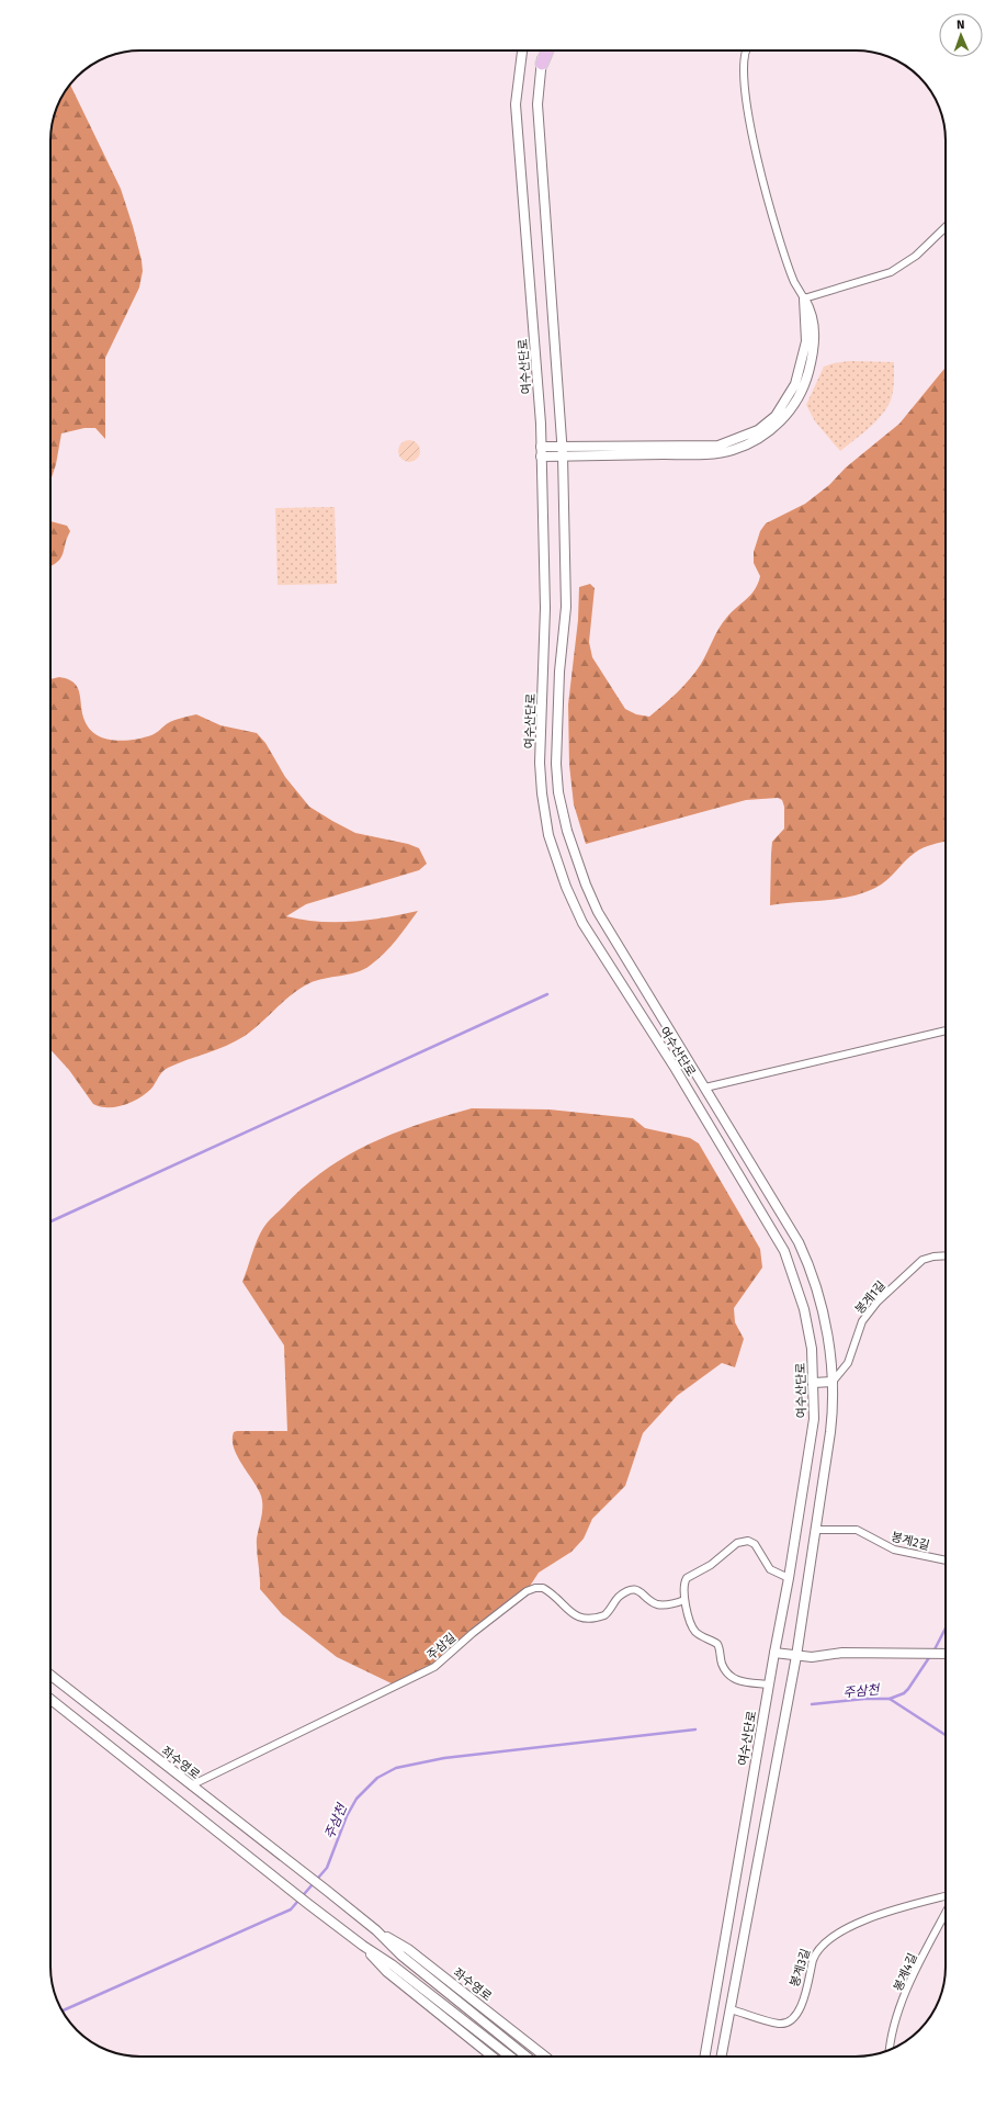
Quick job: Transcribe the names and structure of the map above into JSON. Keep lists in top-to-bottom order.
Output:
{
  "streets": {
    "street": [
      "여수산단로",
      "봉계1길",
      "봉계2길",
      "주삼길",
      "좌수영로",
      "봉계3길",
      "봉계4길"
    ]
  },
  "crossings": [
    ["여수산단로", "봉계1길"],
    ["여수산단로", "봉계2길"],
    ["여수산단로", "봉계3길"],
    ["주삼길", "좌수영로"]
  ],
  "water": ["주삼천"],
  "north": "top"
}
